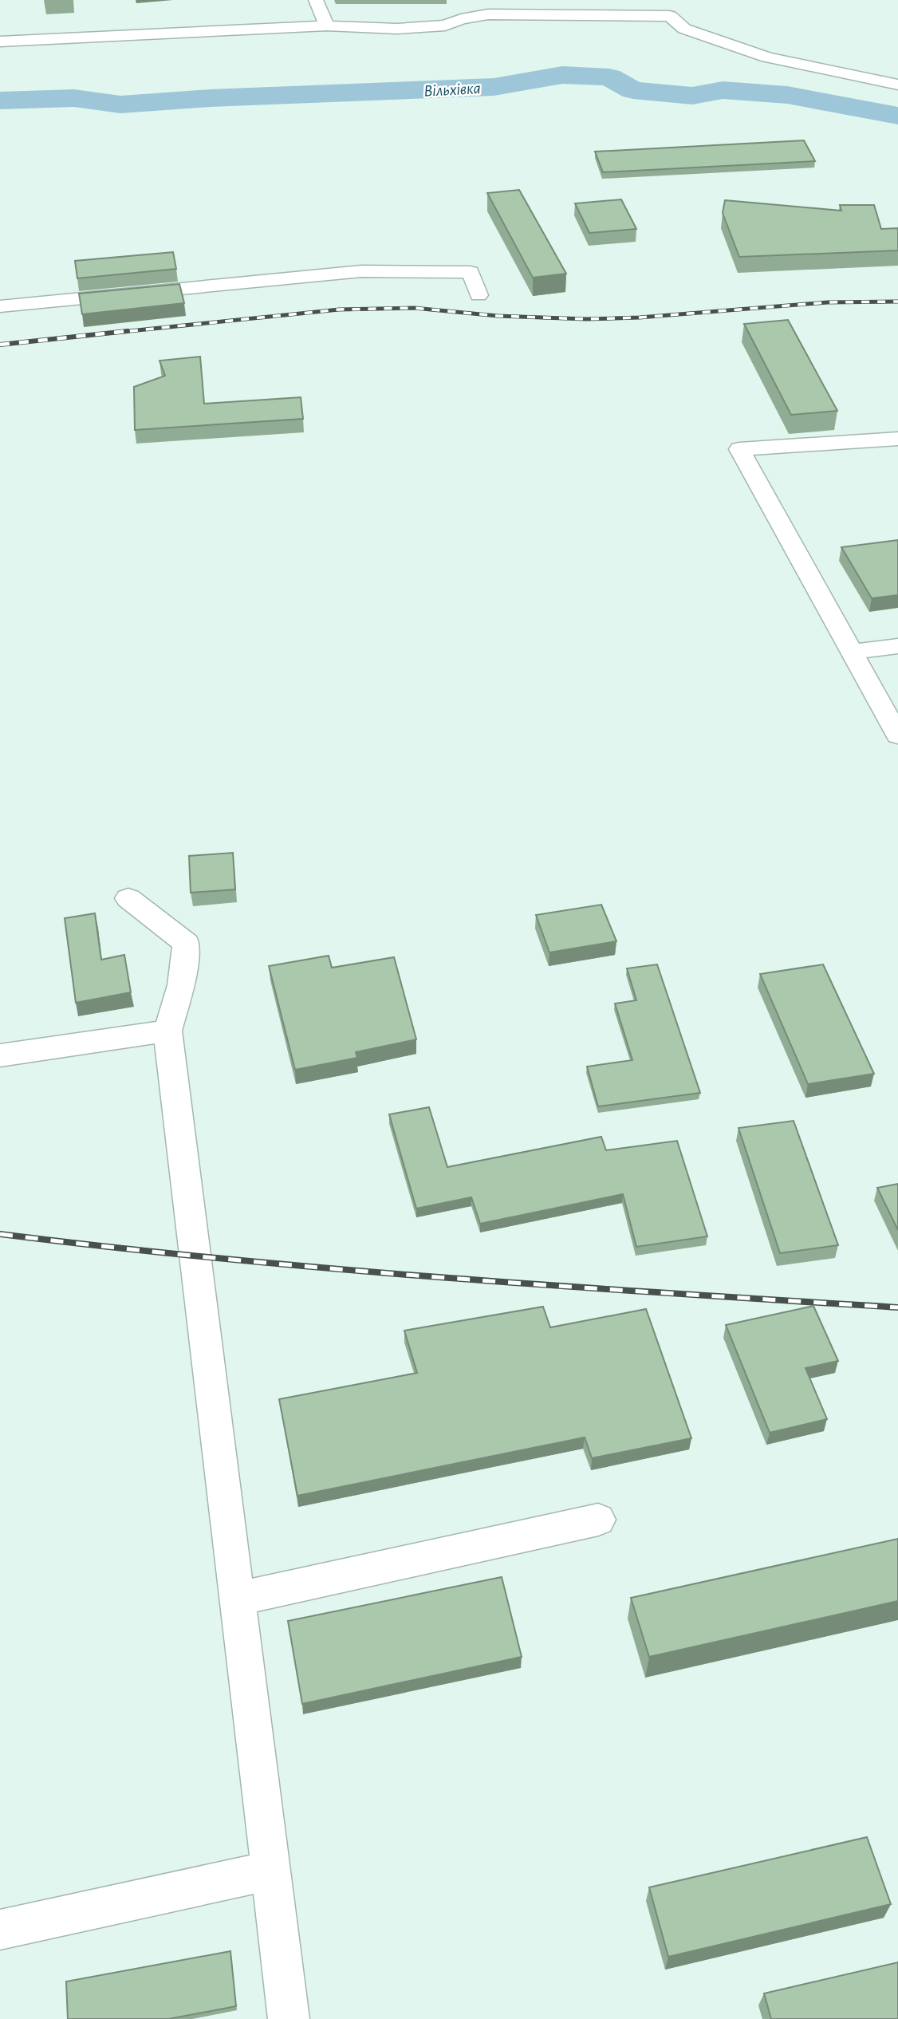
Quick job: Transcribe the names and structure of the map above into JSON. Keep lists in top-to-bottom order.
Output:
{
  "water": ["Вільхівка"]
}
